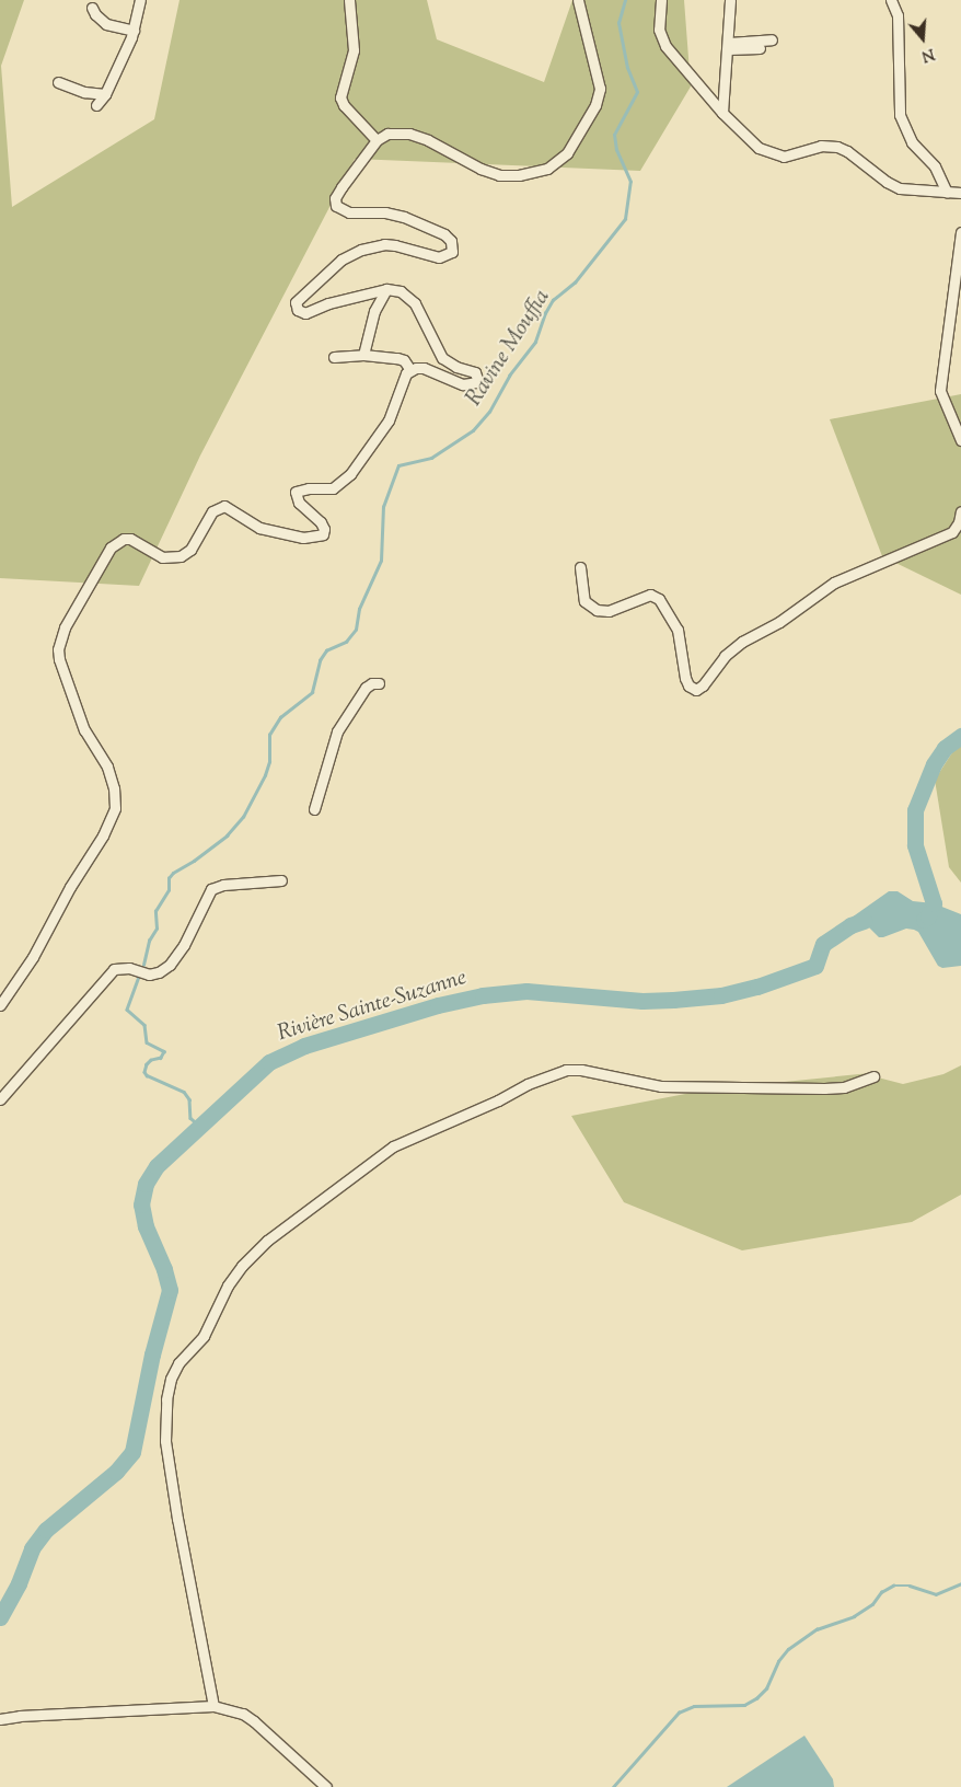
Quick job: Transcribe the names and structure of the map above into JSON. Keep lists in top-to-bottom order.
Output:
{
  "water": ["Ravine Mouffia", "Rivière Sainte-Suzanne"],
  "north": "bottom"
}
